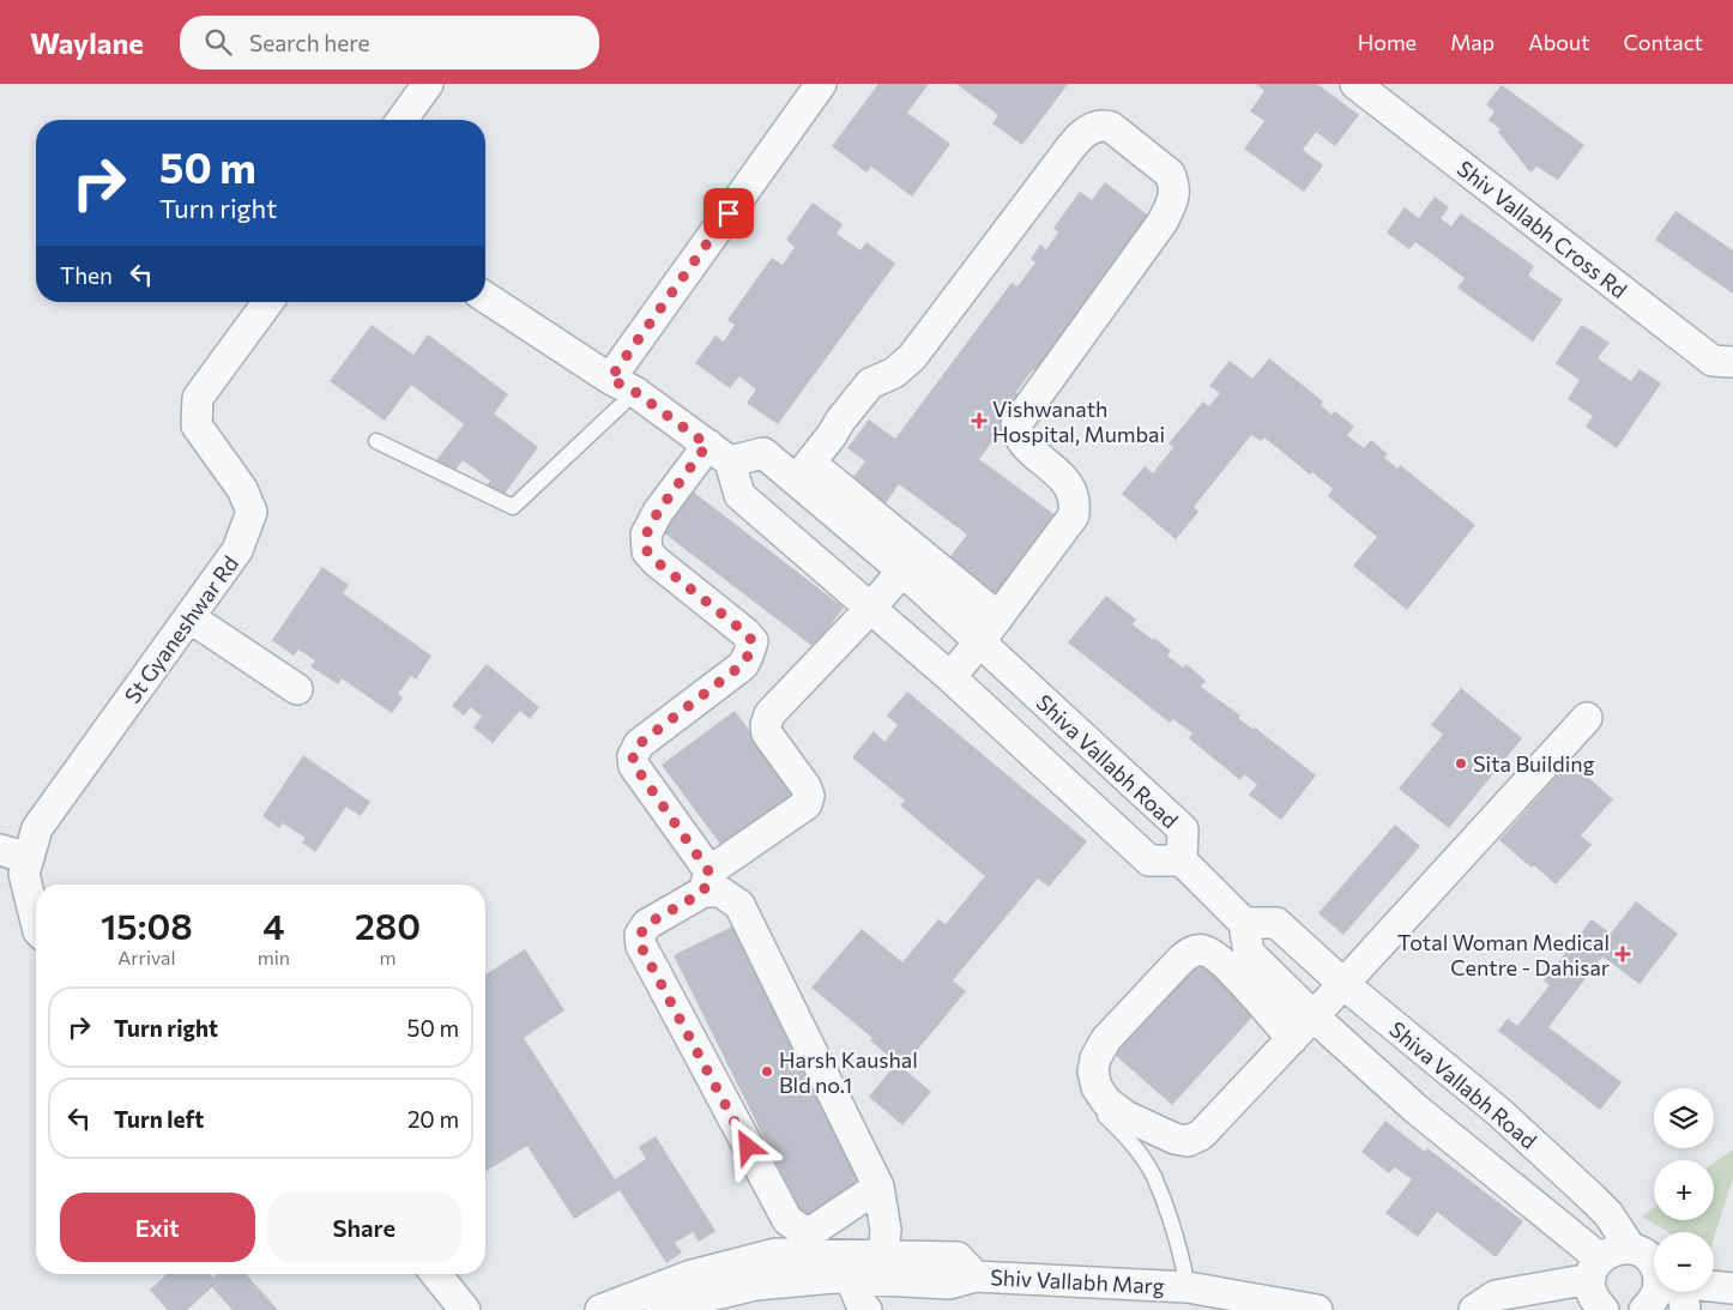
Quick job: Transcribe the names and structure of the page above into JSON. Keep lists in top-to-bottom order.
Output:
{
  "streets": {
    "street": [
      "Shiv Vallabh Cross Rd",
      "St Gyaneshwar Rd",
      "Shiva Vallabh Road",
      "Shiv Vallabh Marg"
    ]
  },
  "places": {
    "health": ["Vishwanath Hospital, Mumbai", "Total Woman Medical Centre - Dahisar"],
    "other": ["Sita Building", "Harsh Kaushal Bld no.1"]
  },
  "page": {
    "header": "Waylane",
    "search": "Search here",
    "nav": [
      "Home",
      "Map",
      "About",
      "Contact"
    ],
    "turn": ["50 m", "Turn right"],
    "then": "Then",
    "eta": [
      "15:08",
      "Arrival",
      "4",
      "min",
      "280",
      "m"
    ],
    "list": [
      {
        "name": "Turn right",
        "value": "50 m"
      },
      {
        "name": "Turn left",
        "value": "20 m"
      }
    ],
    "map_buttons": ["+", "−"],
    "buttons": ["Exit", "Share"]
  }
}
